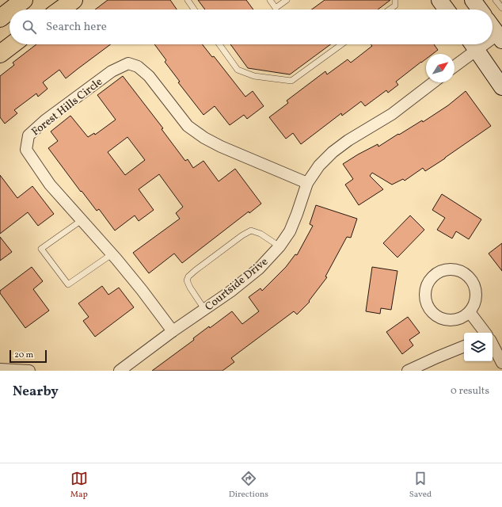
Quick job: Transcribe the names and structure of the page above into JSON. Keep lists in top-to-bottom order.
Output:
{
  "streets": {
    "street": ["Forest Hills Circle", "Courtside Drive"]
  },
  "crossings": [
    ["Forest Hills Circle", "Courtside Drive"]
  ],
  "scale_bar": "20 m",
  "north": "top right",
  "page": {
    "search": "Search here",
    "scale": "20 m",
    "heading": ["Nearby", "0 results"],
    "nav": ["Map", "Directions", "Saved"]
  }
}
